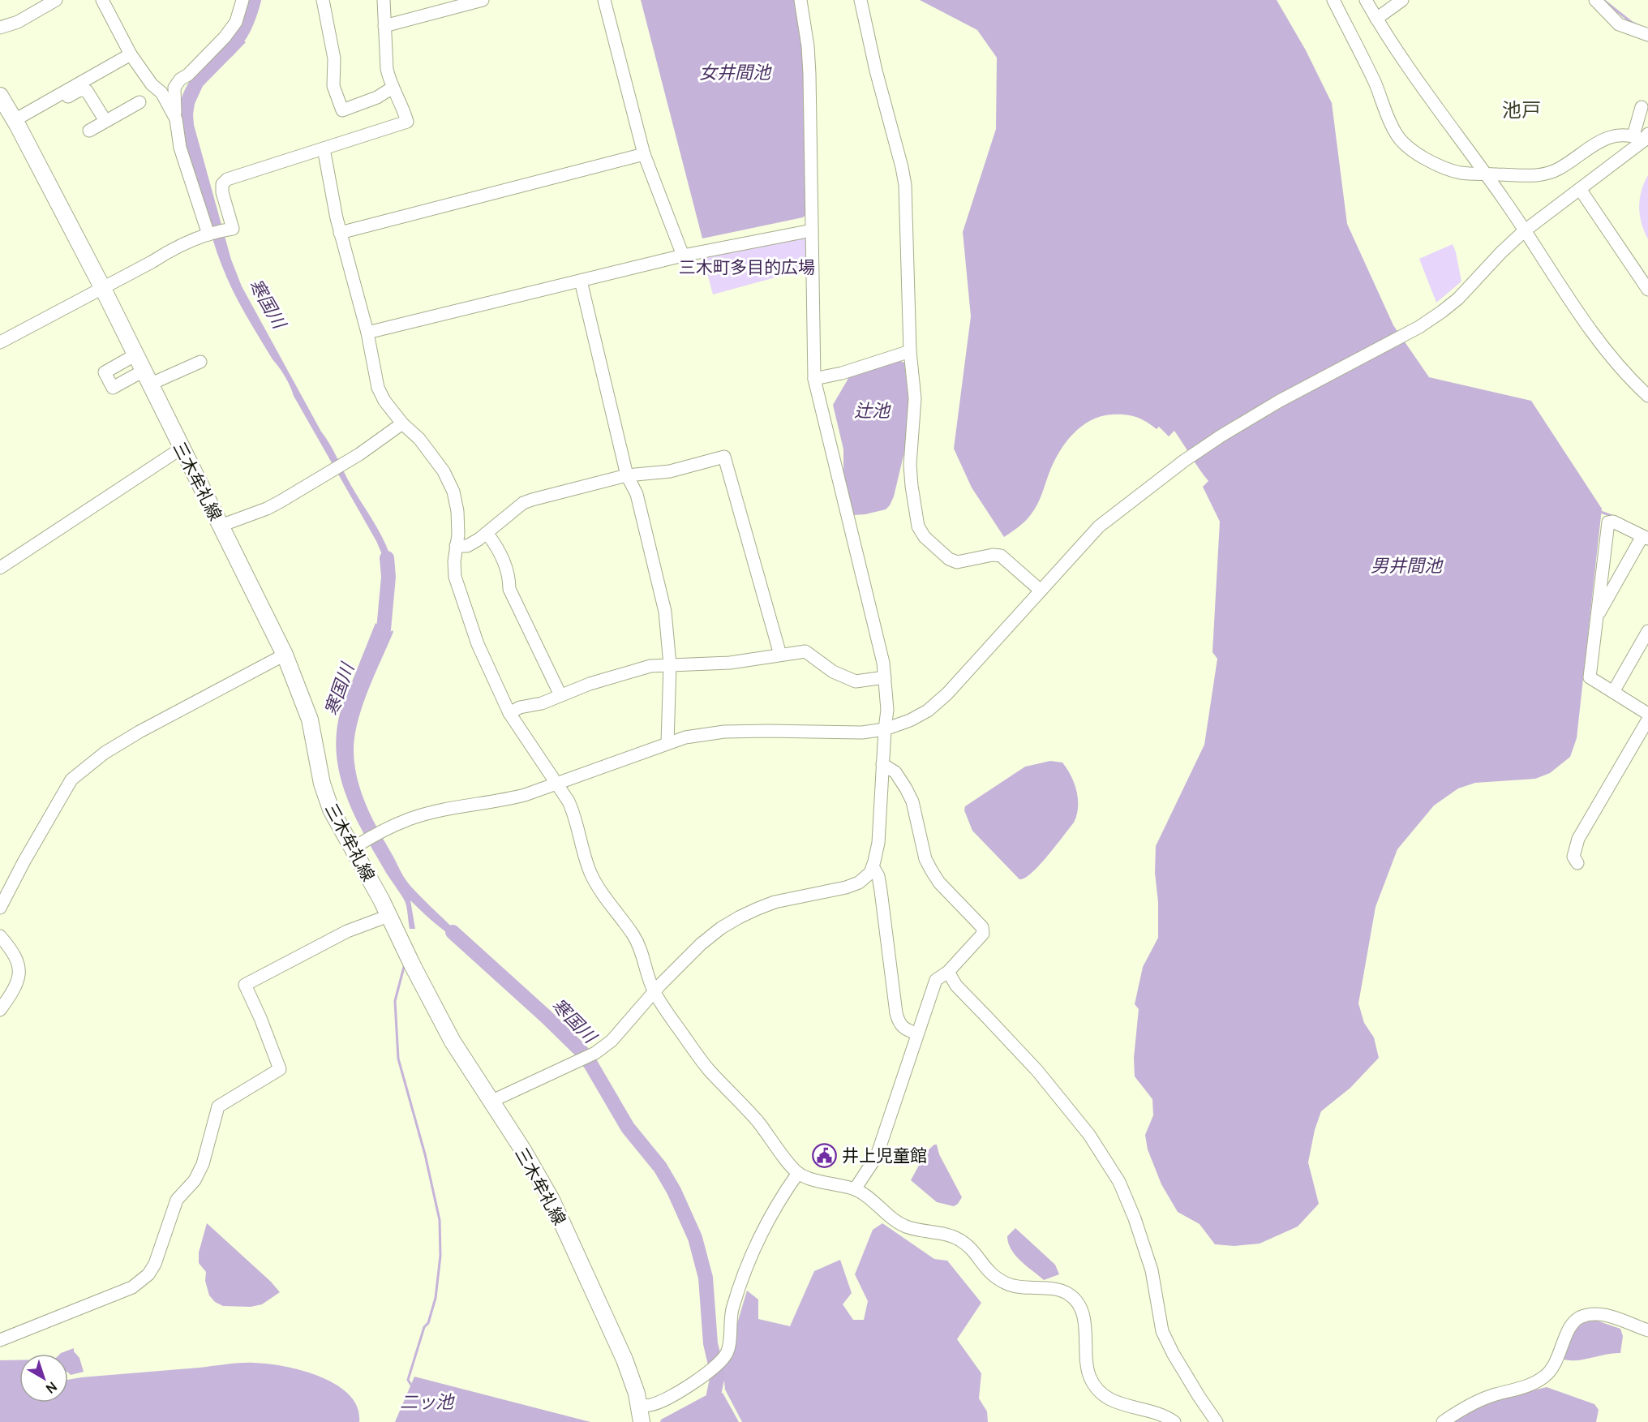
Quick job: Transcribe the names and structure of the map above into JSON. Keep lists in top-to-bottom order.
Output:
{
  "streets": {
    "main road": ["三木牟礼線"]
  },
  "districts": ["池戸"],
  "water": [
    "女井間池",
    "寒国川",
    "辻池",
    "男井間池",
    "二ッ池"
  ],
  "parks": ["三木町多目的広場"],
  "places": {
    "public building": ["井上児童館"]
  },
  "north": "bottom right"
}
